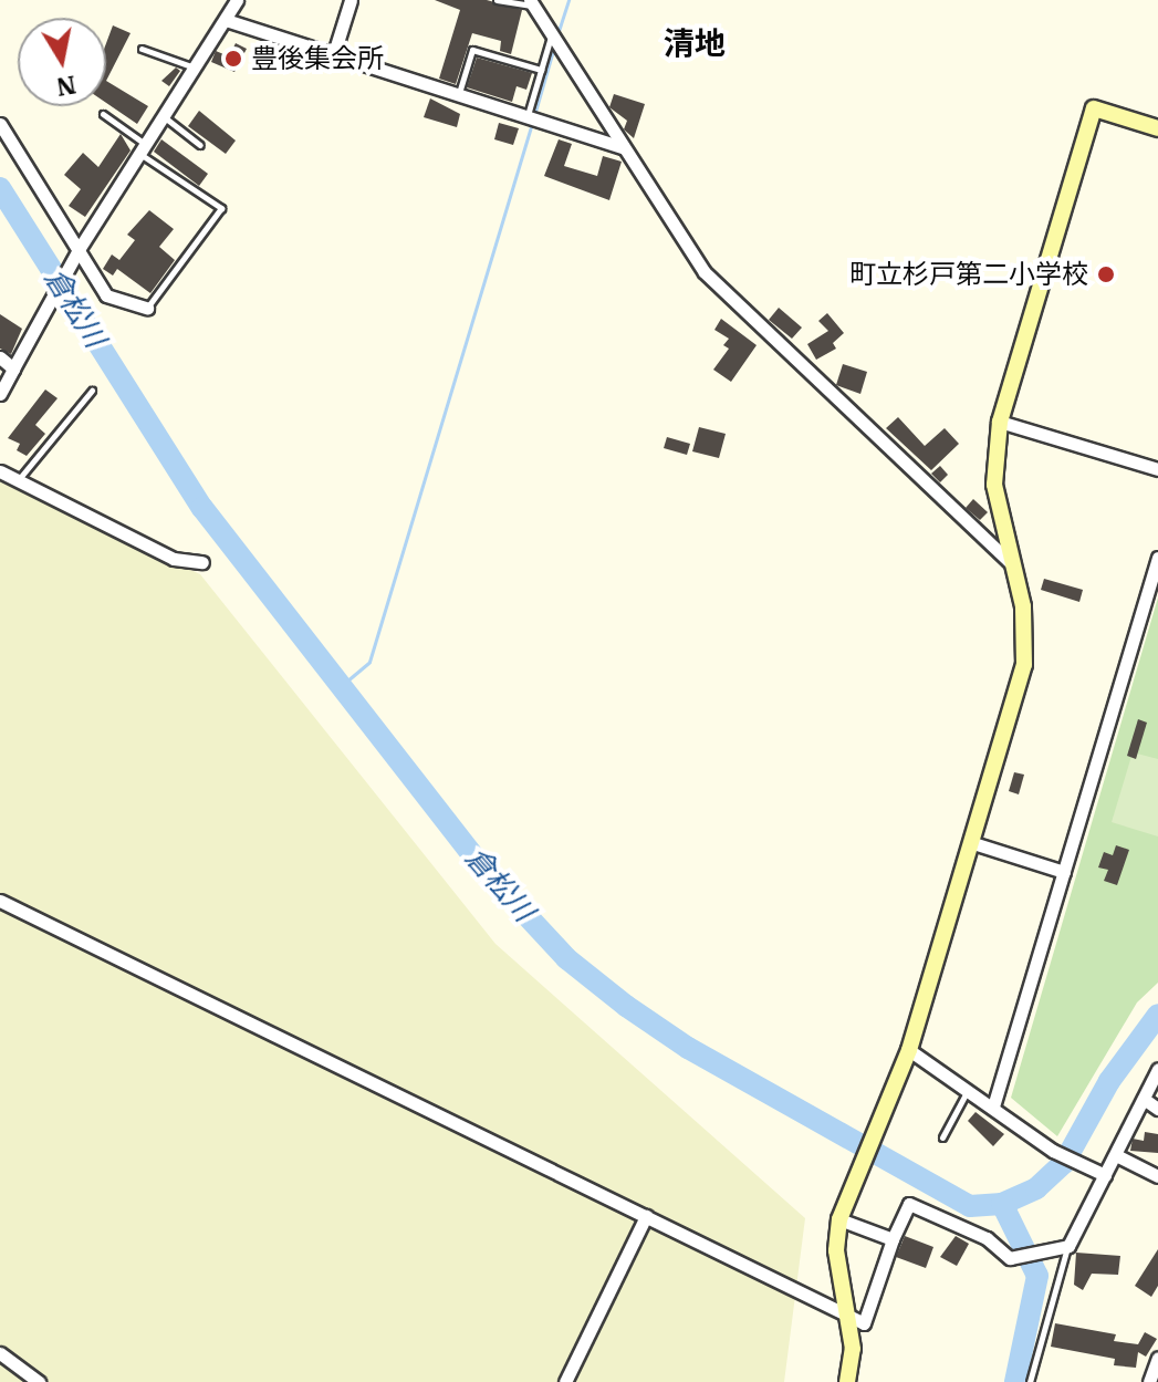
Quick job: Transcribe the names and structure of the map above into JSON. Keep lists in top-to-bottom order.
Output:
{
  "districts": ["清地"],
  "water": ["倉松川"],
  "places": ["豊後集会所", "町立杉戸第二小学校"],
  "north": "bottom"
}
